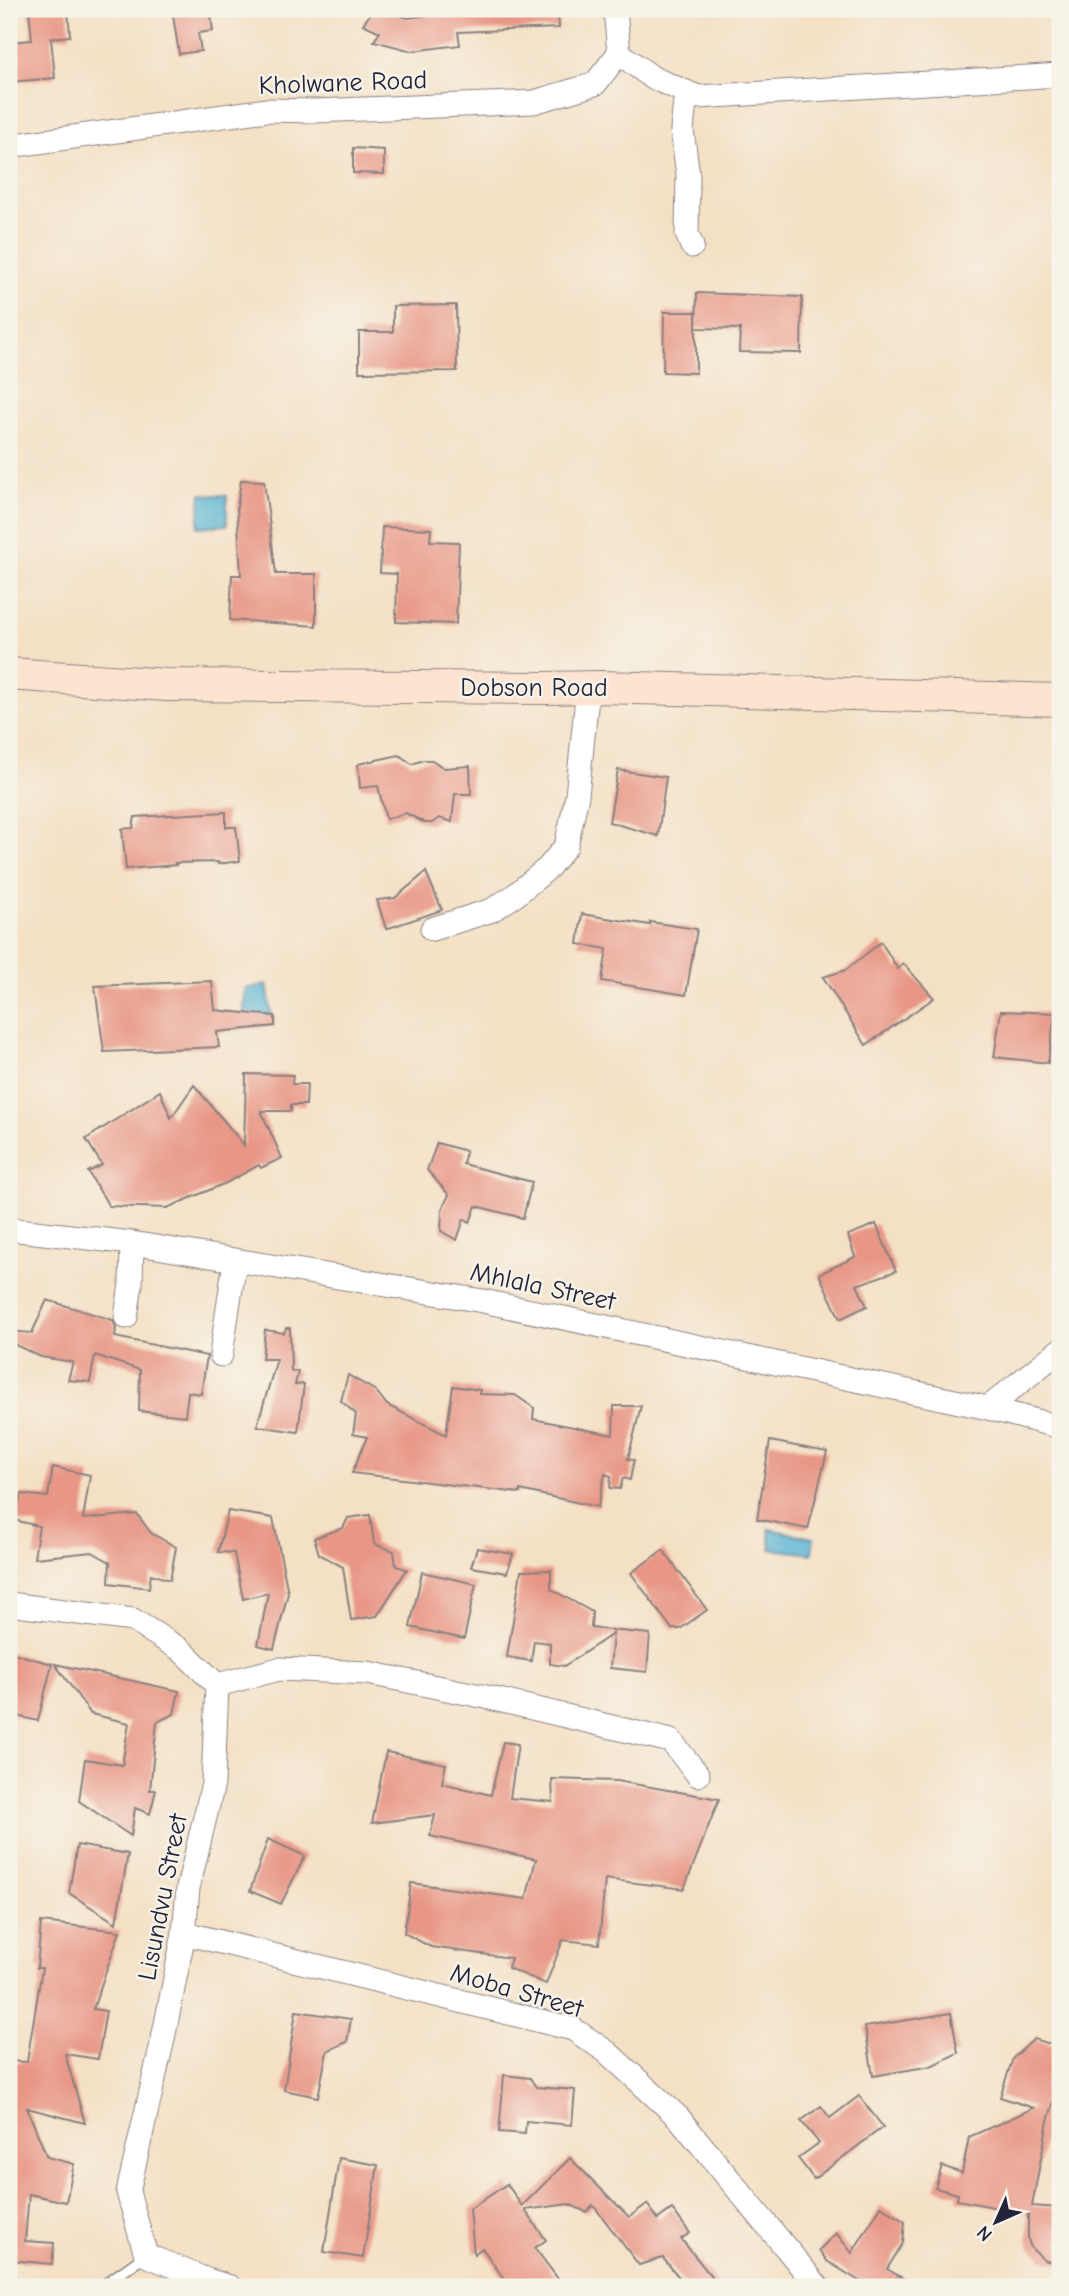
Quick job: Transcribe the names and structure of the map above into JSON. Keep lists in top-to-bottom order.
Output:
{
  "streets": {
    "street": [
      "Kholwane Road",
      "Dobson Road",
      "Mhlala Street",
      "Lisundvu Street",
      "Moba Street"
    ]
  },
  "crossings": [
    ["Lisundvu Street", "Moba Street"]
  ],
  "north": "bottom left"
}
